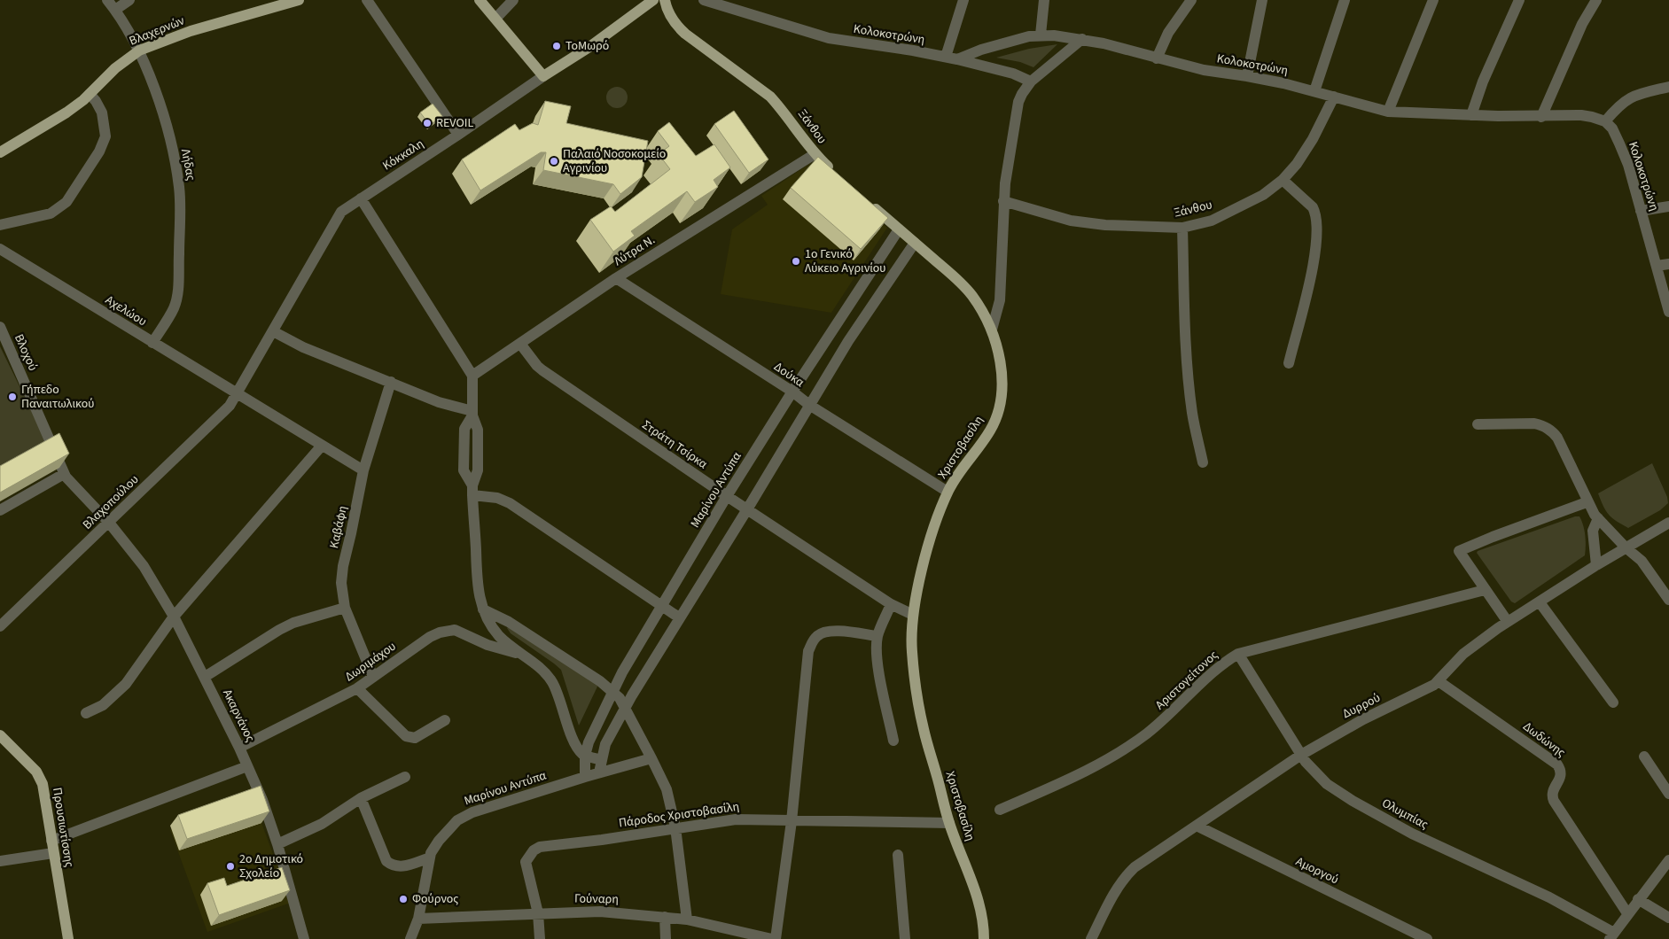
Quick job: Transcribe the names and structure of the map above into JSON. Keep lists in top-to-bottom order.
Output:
{
  "streets": {
    "main road": [
      "Βλαχερνών",
      "Ξάνθου",
      "Κόκκαλη",
      "Χριστοβασίλη",
      "Προυσιωτίσσης"
    ],
    "street": [
      "Κολοκοτρώνη",
      "Λήδας",
      "Λύτρα Ν.",
      "Αχελώου",
      "Βλοχού",
      "Δούκα",
      "Στράτη Τσίρκα",
      "Μαρίνου Αντύπα",
      "Βλαχοπούλου",
      "Καβάφη",
      "Δωριμάχου",
      "Αριστογείτονος",
      "Δυρρού",
      "Ακαρνάνος",
      "Δωδώνης",
      "Ολυμπίας",
      "Πάροδος Χριστοβασίλη",
      "Αμοργού",
      "Γούναρη"
    ]
  },
  "crossings": [
    ["Βλαχερνών", "Λήδας"],
    ["Κολοκοτρώνη", "Ξάνθου"],
    ["Ξάνθου", "Λύτρα Ν."],
    ["Κόκκαλη", "Αχελώου"],
    ["Κόκκαλη", "Βλαχοπούλου"],
    ["Λήδας", "Αχελώου"],
    ["Λύτρα Ν.", "Δούκα"],
    ["Λύτρα Ν.", "Στράτη Τσίρκα"],
    ["Αχελώου", "Βλαχοπούλου"],
    ["Αχελώου", "Καβάφη"],
    ["Βλοχού", "Βλαχοπούλου"],
    ["Βλοχού", "Ακαρνάνος"],
    ["Δούκα", "Χριστοβασίλη"],
    ["Δούκα", "Μαρίνου Αντύπα"],
    ["Στράτη Τσίρκα", "Χριστοβασίλη"],
    ["Στράτη Τσίρκα", "Μαρίνου Αντύπα"],
    ["Χριστοβασίλη", "Πάροδος Χριστοβασίλη"],
    ["Μαρίνου Αντύπα", "Γούναρη"],
    ["Βλαχοπούλου", "Ακαρνάνος"],
    ["Καβάφη", "Δωριμάχου"],
    ["Δωριμάχου", "Ακαρνάνος"],
    ["Αριστογείτονος", "Ολυμπίας"],
    ["Δυρρού", "Δωδώνης"],
    ["Δυρρού", "Ολυμπίας"],
    ["Δυρρού", "Αμοργού"],
    ["Πάροδος Χριστοβασίλη", "Γούναρη"]
  ],
  "places": [
    "ΤοΜωρό",
    "REVOIL",
    "Παλαιό Νοσοκομείο Αγρινίου",
    "1ο Γενικό Λύκειο Αγρινίου",
    "Γήπεδο Παναιτωλικού",
    "2ο Δημοτικό Σχολείο",
    "Φούρνος"
  ]
}
